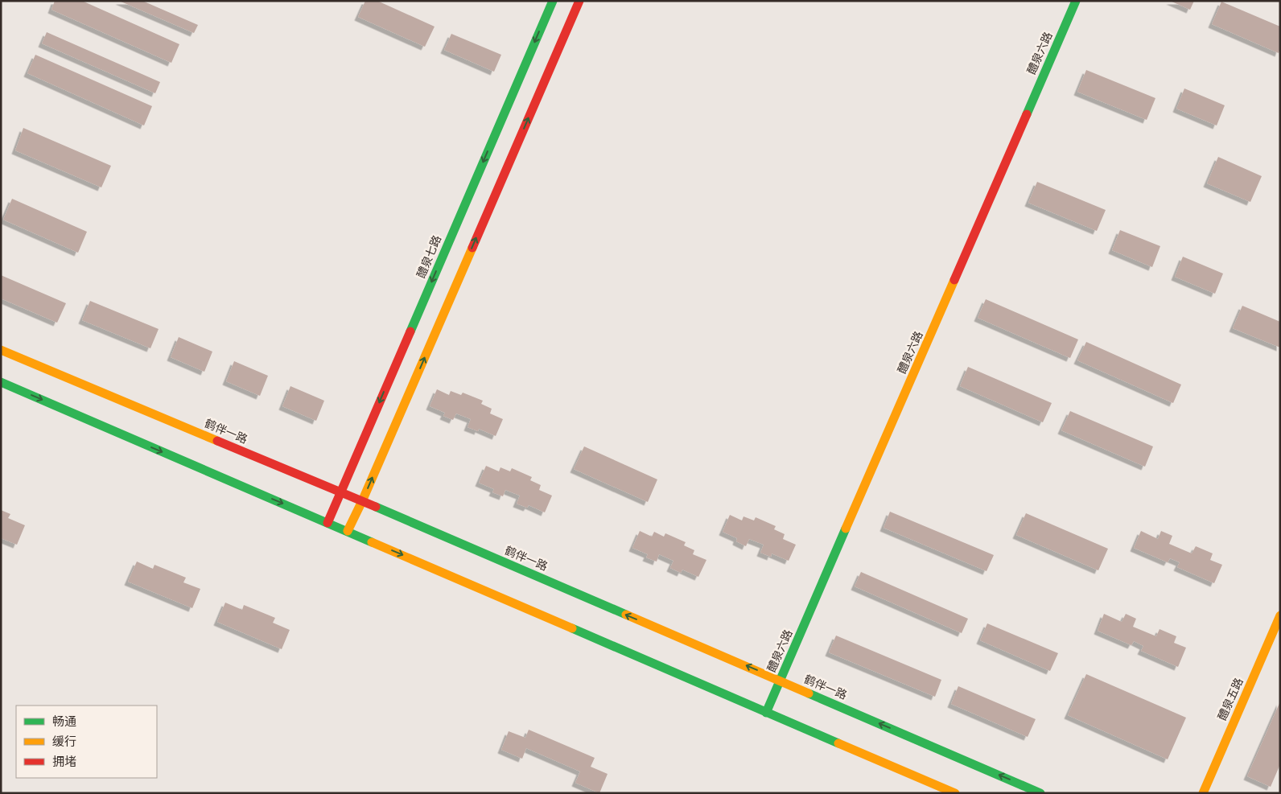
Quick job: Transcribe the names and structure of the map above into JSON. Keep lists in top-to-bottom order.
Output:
{
  "streets": {
    "main road": [
      "醴泉六路",
      "醴泉七路",
      "鹤伴一路",
      "醴泉五路"
    ]
  },
  "crossings": [
    ["醴泉六路", "鹤伴一路"],
    ["醴泉七路", "鹤伴一路"]
  ],
  "legend": ["畅通", "缓行", "拥堵"]
}
